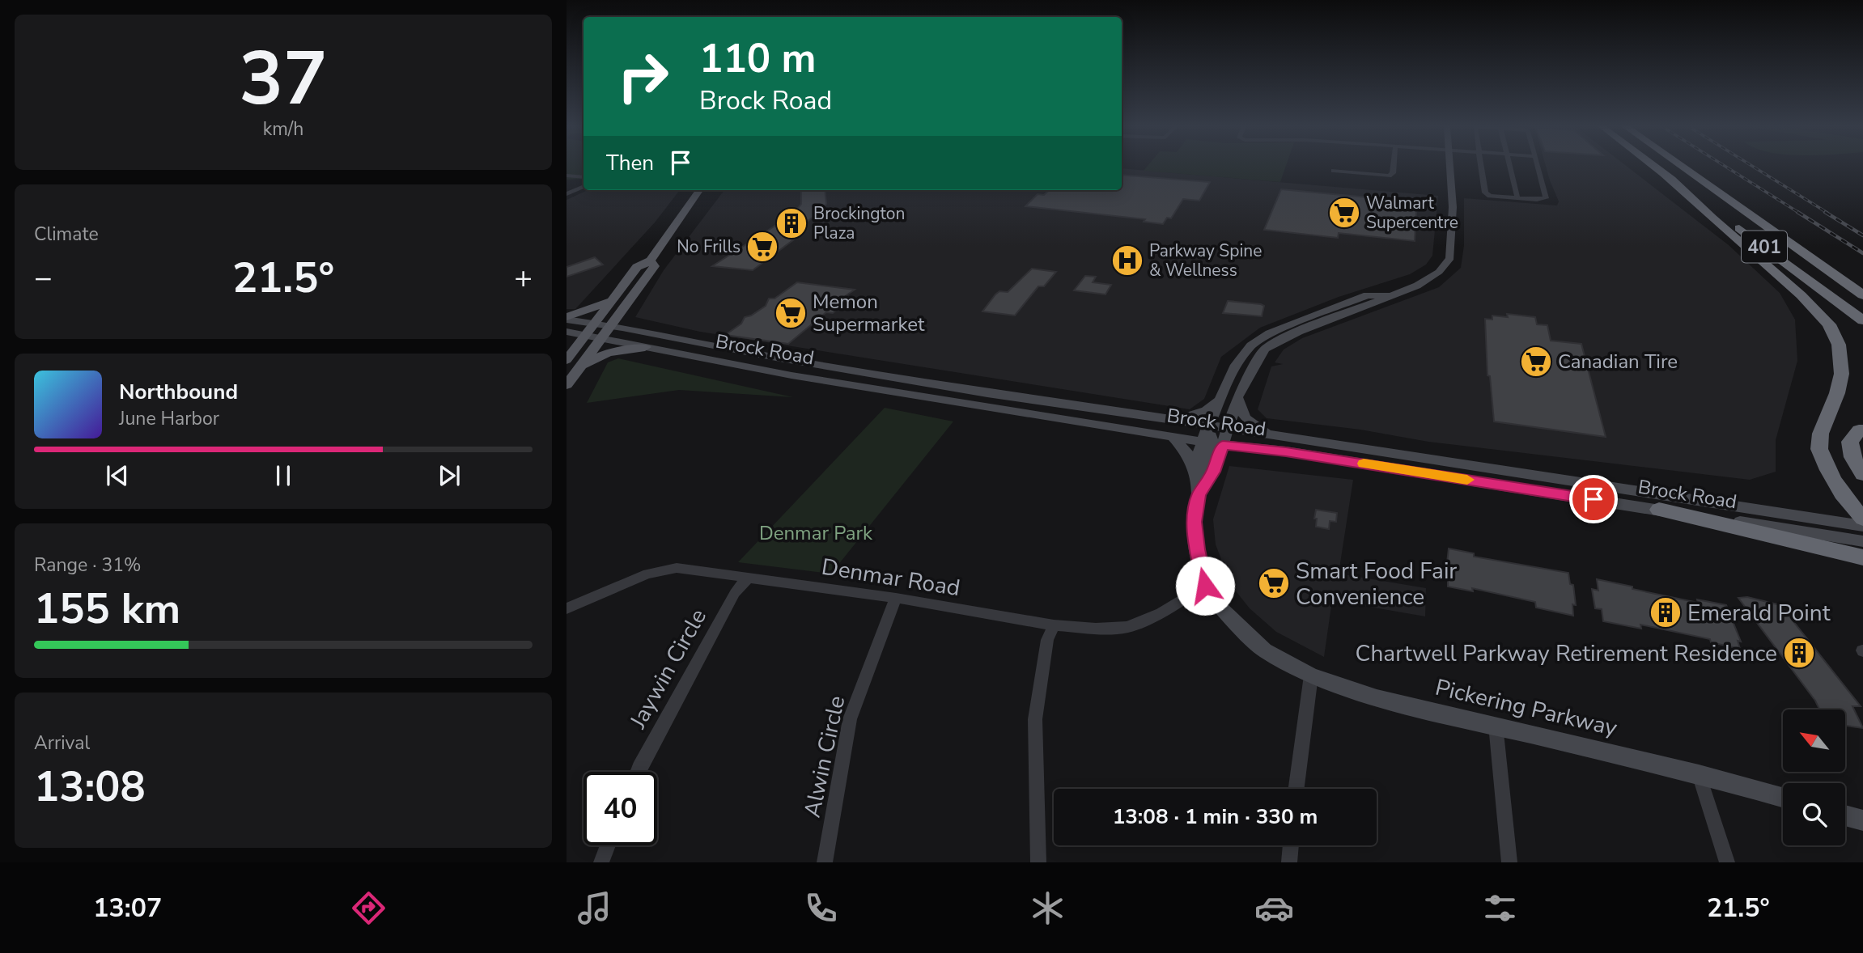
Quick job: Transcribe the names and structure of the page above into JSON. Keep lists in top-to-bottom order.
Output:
{
  "streets": {
    "highway": ["401"],
    "main road": ["Brock Road", "Pickering Parkway"],
    "street": ["Denmar Road", "Jaywin Circle", "Alwin Circle"]
  },
  "crossings": [
    ["Brock Road", "Pickering Parkway"],
    ["Denmar Road", "Jaywin Circle"],
    ["Denmar Road", "Pickering Parkway"],
    ["Denmar Road", "Alwin Circle"]
  ],
  "parks": ["Denmar Park"],
  "places": {
    "supermarket": [
      "Walmart Supercentre",
      "No Frills",
      "Memon Supermarket",
      "Canadian Tire",
      "Smart Food Fair Convenience"
    ],
    "building": ["Brockington Plaza", "Emerald Point", "Chartwell Parkway Retirement Residence"],
    "hospital": ["Parkway Spine & Wellness"]
  },
  "north": "top left",
  "page": {
    "tile": [
      ["37", "km/h"],
      "Climate",
      ["Range · 31%", "155 km"],
      ["Arrival", "13:08"]
    ],
    "turn": ["110 m", "Brock Road"],
    "then": "Then",
    "heat": ["−", "21.5°", "+"],
    "song": ["Northbound", "June Harbor"],
    "limit": "40",
    "trip": "13:08 · 1 min · 330 m",
    "tabs": ["13:07", "21.5°"]
  }
}
